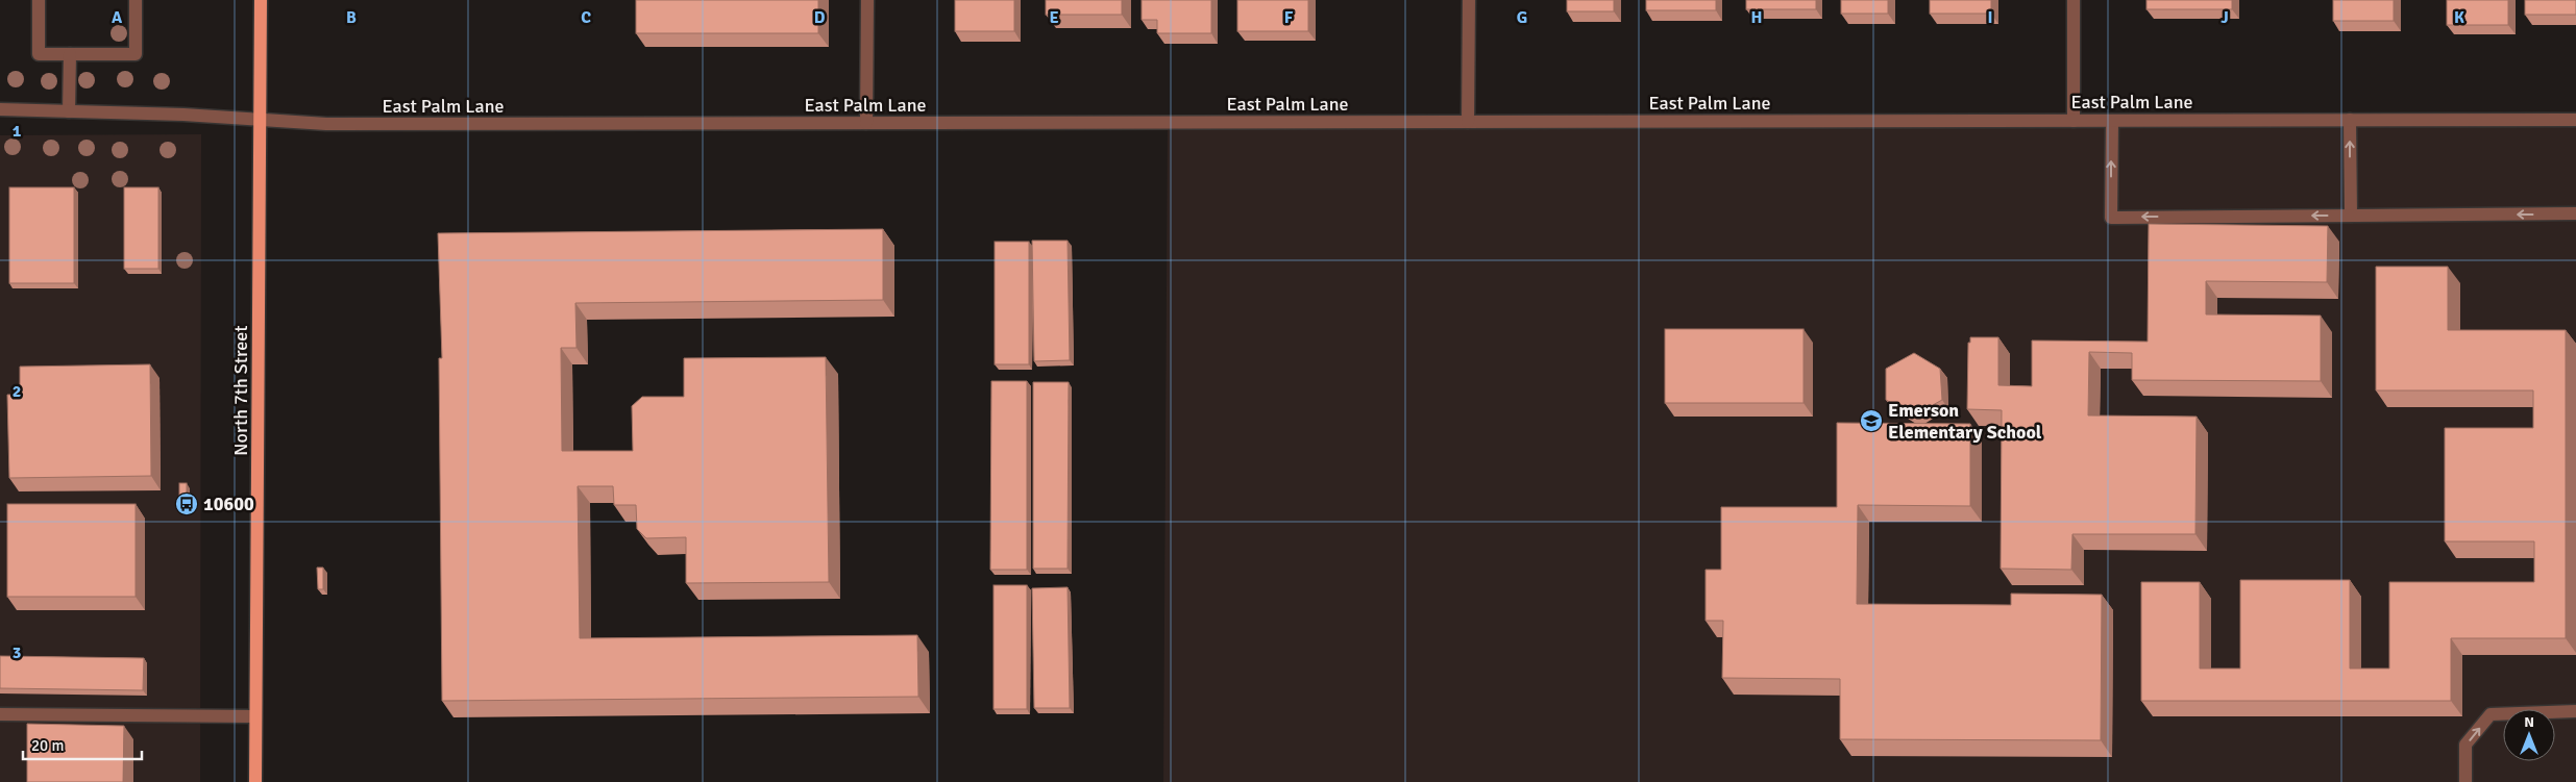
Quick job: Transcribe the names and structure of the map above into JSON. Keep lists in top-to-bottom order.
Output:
{
  "streets": {
    "main road": ["North 7th Street"],
    "street": ["East Palm Lane"]
  },
  "crossings": [
    ["East Palm Lane", "North 7th Street"]
  ],
  "places": {
    "school or university": ["Emerson Elementary School"],
    "bus stop": ["10600"]
  },
  "scale_bar": "20 m",
  "north": "top",
  "grid": {
    "columns": [
      "A",
      "B",
      "C",
      "D",
      "E",
      "F",
      "G",
      "H",
      "I",
      "J",
      "K"
    ],
    "rows": ["1", "2", "3"]
  }
}
